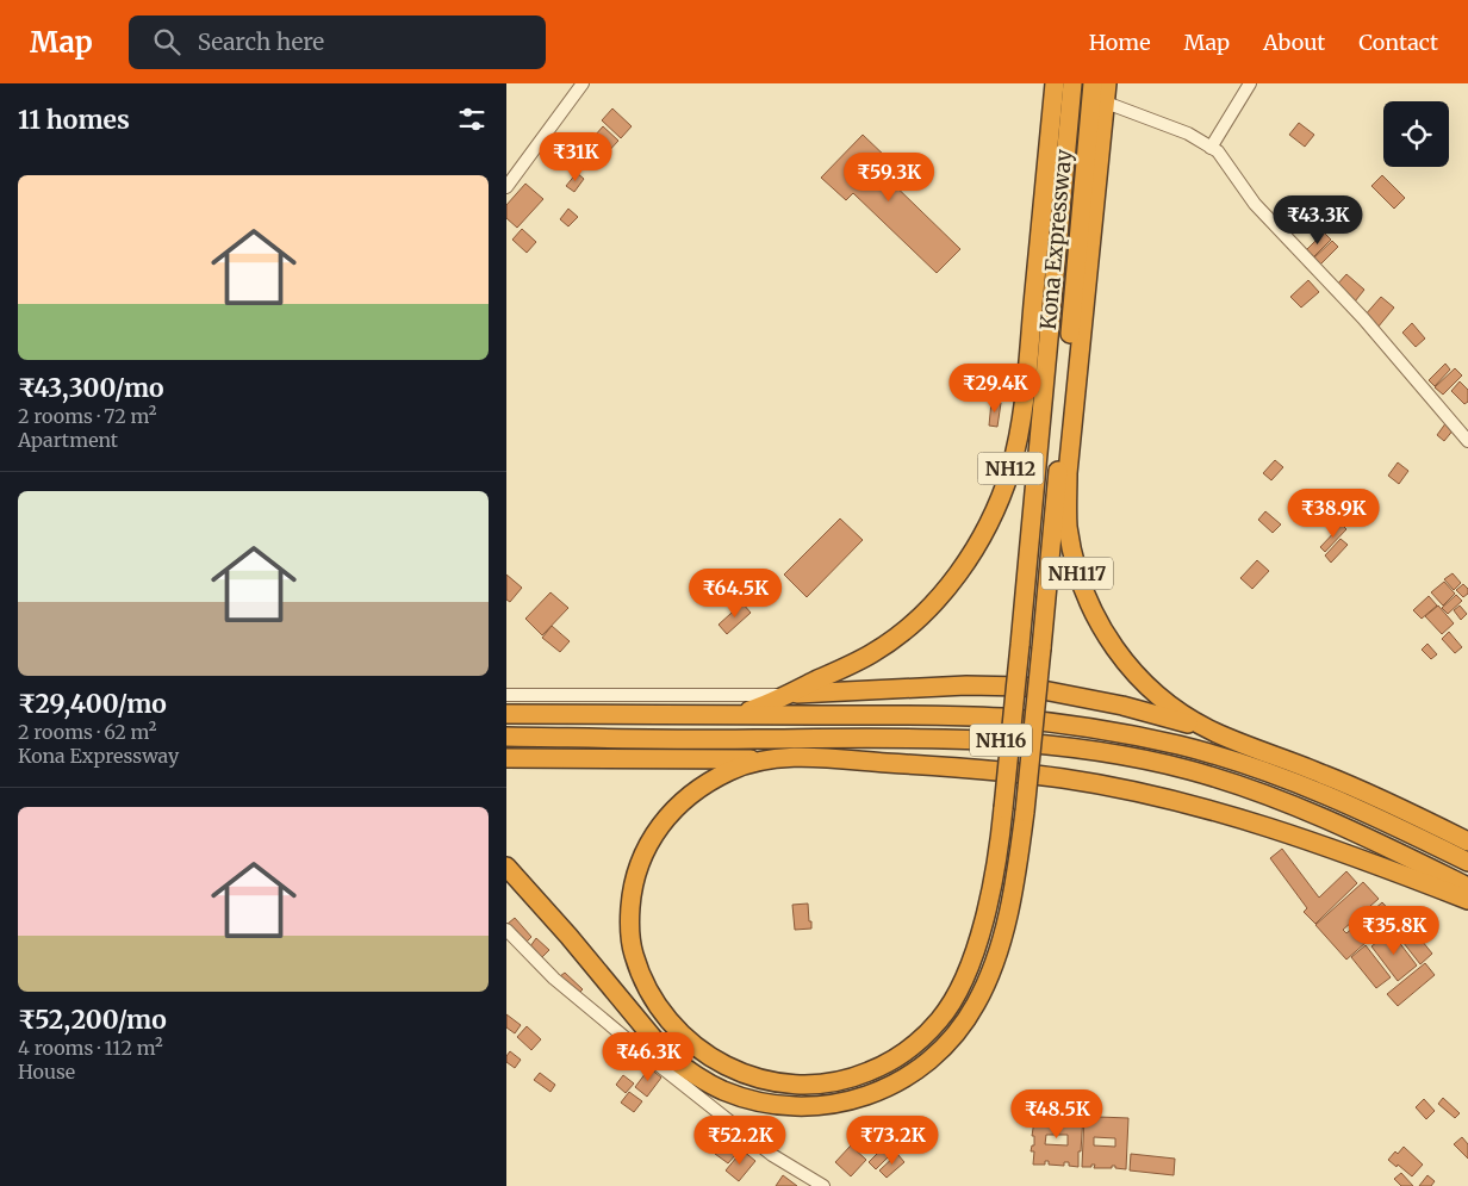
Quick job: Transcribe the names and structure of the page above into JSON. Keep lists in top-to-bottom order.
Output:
{
  "streets": {
    "highway": [
      "Kona Expressway",
      "NH12",
      "NH117",
      "NH16"
    ]
  },
  "crossings": [
    ["NH12", "NH16"]
  ],
  "page": {
    "header": "Map",
    "search": "Search here",
    "nav": [
      "Home",
      "Map",
      "About",
      "Contact"
    ],
    "heading": "11 homes",
    "price": [
      "₹31K",
      "₹59.3K",
      "₹43.3K",
      "₹29.4K",
      "₹38.9K",
      "₹64.5K",
      "₹35.8K",
      "₹46.3K",
      "₹48.5K",
      "₹52.2K",
      "₹73.2K"
    ],
    "list": [
      {
        "name": "₹43,300/mo",
        "note": "2 rooms · 72 m² · Apartment"
      },
      {
        "name": "₹29,400/mo",
        "note": "2 rooms · 62 m² · Kona Expressway"
      },
      {
        "name": "₹52,200/mo",
        "note": "4 rooms · 112 m² · House"
      }
    ]
  }
}
